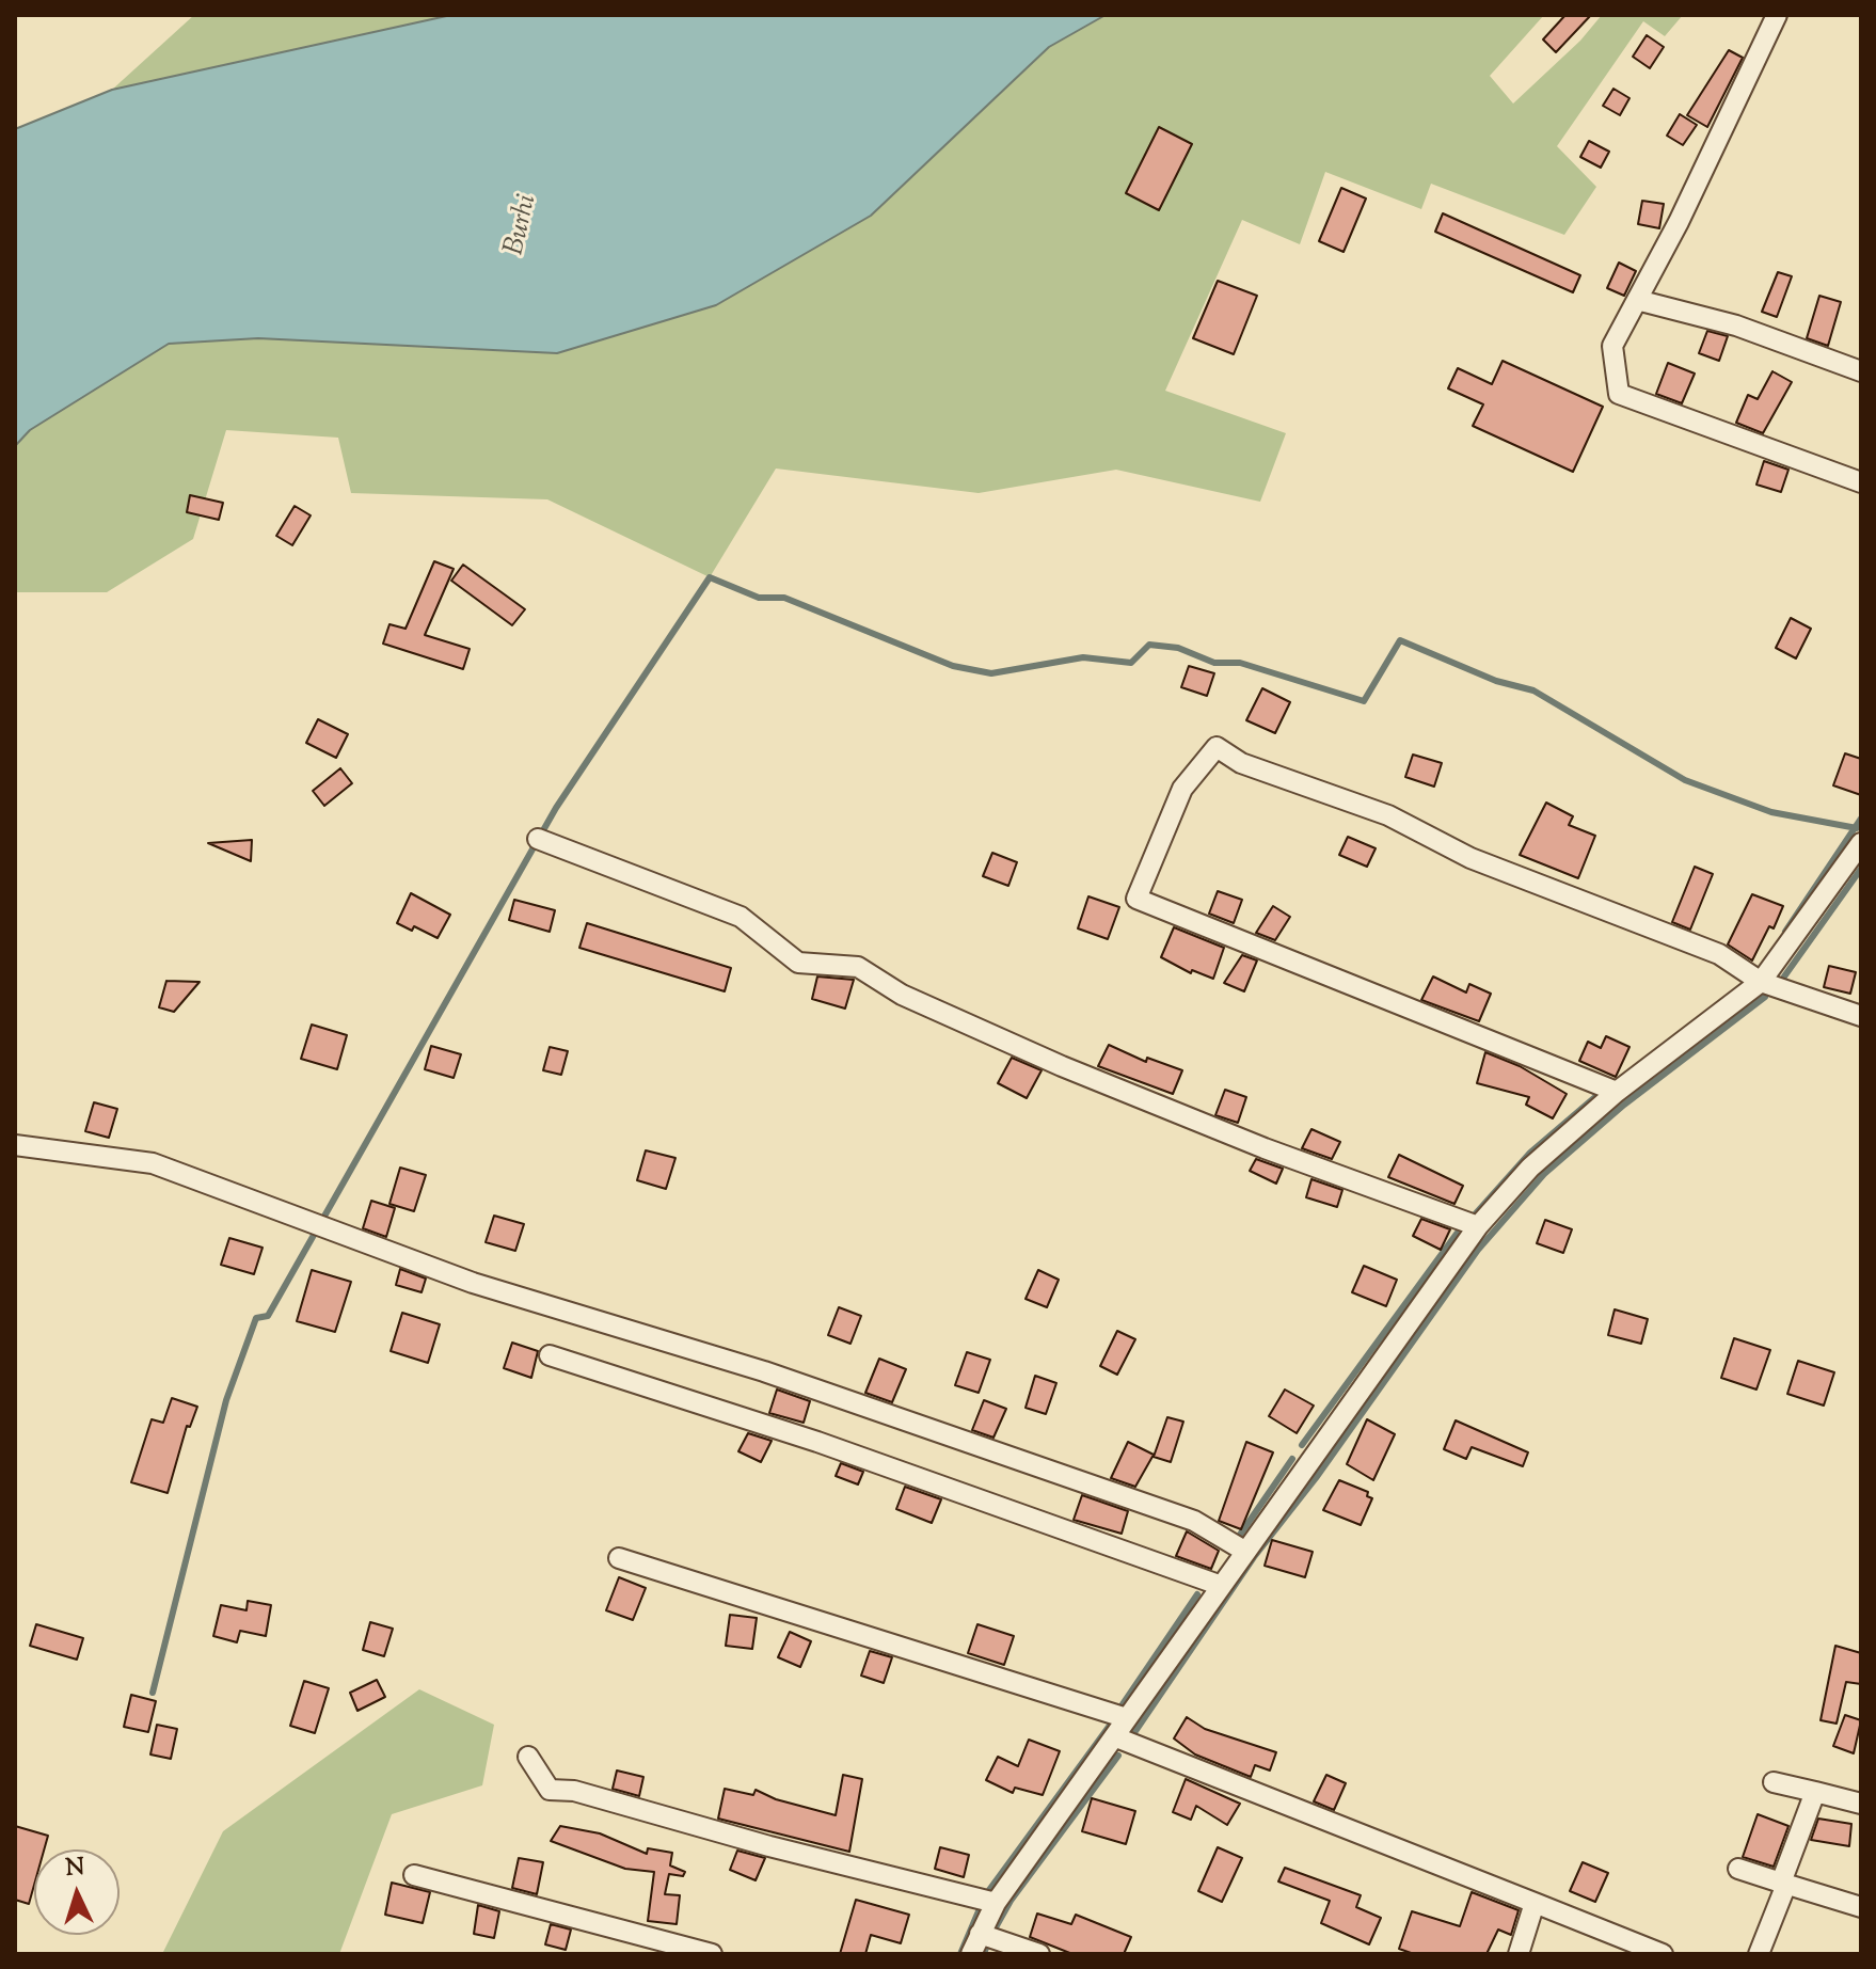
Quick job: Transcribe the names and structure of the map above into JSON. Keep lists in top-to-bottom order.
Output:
{
  "water": ["Burhi"],
  "north": "top"
}
